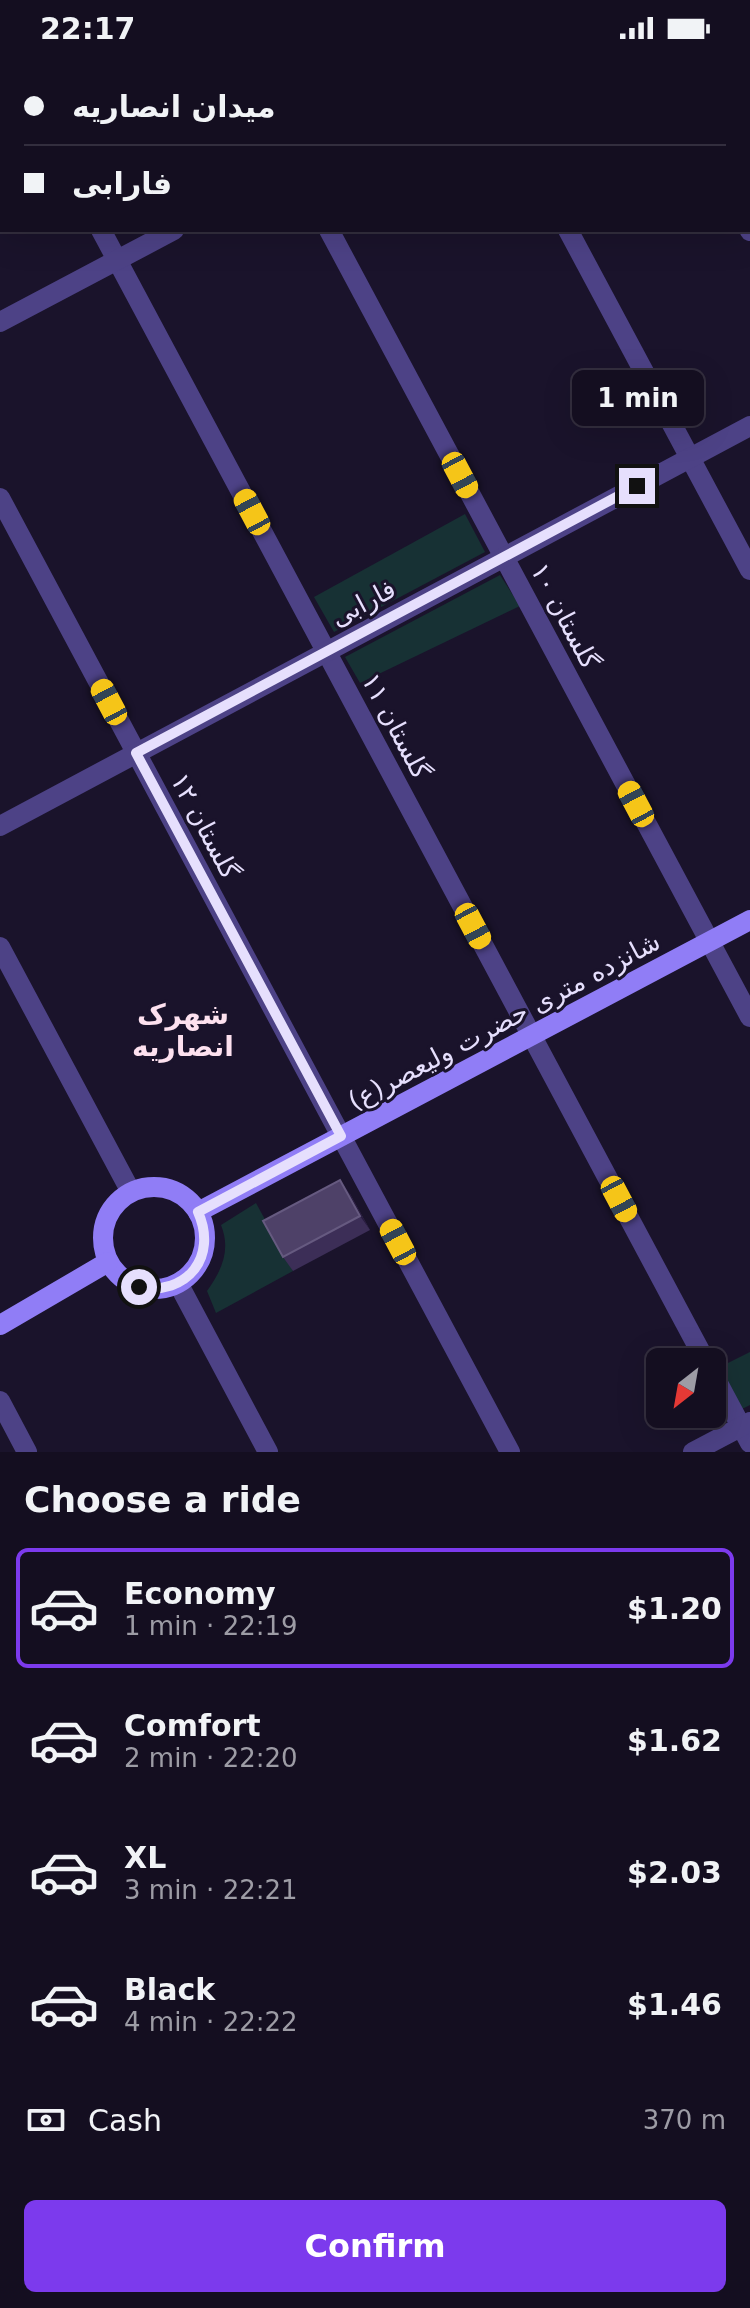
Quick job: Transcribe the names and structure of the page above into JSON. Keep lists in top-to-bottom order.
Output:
{
  "streets": {
    "main road": ["شانزده متری حضرت ولیعصر(ع)"],
    "street": [
      "فارابی",
      "گلستان ۱۰",
      "گلستان ۱۱",
      "گلستان ۱۲"
    ]
  },
  "crossings": [
    ["فارابی", "گلستان ۱۰"],
    ["فارابی", "گلستان ۱۱"],
    ["فارابی", "گلستان ۱۲"],
    ["گلستان ۱۰", "شانزده متری حضرت ولیعصر(ع)"],
    ["گلستان ۱۱", "شانزده متری حضرت ولیعصر(ع)"],
    ["گلستان ۱۲", "شانزده متری حضرت ولیعصر(ع)"]
  ],
  "districts": ["شهرک انصاریه"],
  "north": "bottom left",
  "page": {
    "status": "22:17",
    "banner": ["میدان انصاریه", "فارابی"],
    "bubble": "1 min",
    "heading": "Choose a ride",
    "list": [
      {
        "name": "Economy",
        "note": "1 min · 22:19",
        "value": "$1.20"
      },
      {
        "name": "Comfort",
        "note": "2 min · 22:20",
        "value": "$1.62"
      },
      {
        "name": "XL",
        "note": "3 min · 22:21",
        "value": "$2.03"
      },
      {
        "name": "Black",
        "note": "4 min · 22:22",
        "value": "$1.46"
      }
    ],
    "pay": ["Cash", "370 m"],
    "buttons": "Confirm"
  }
}
